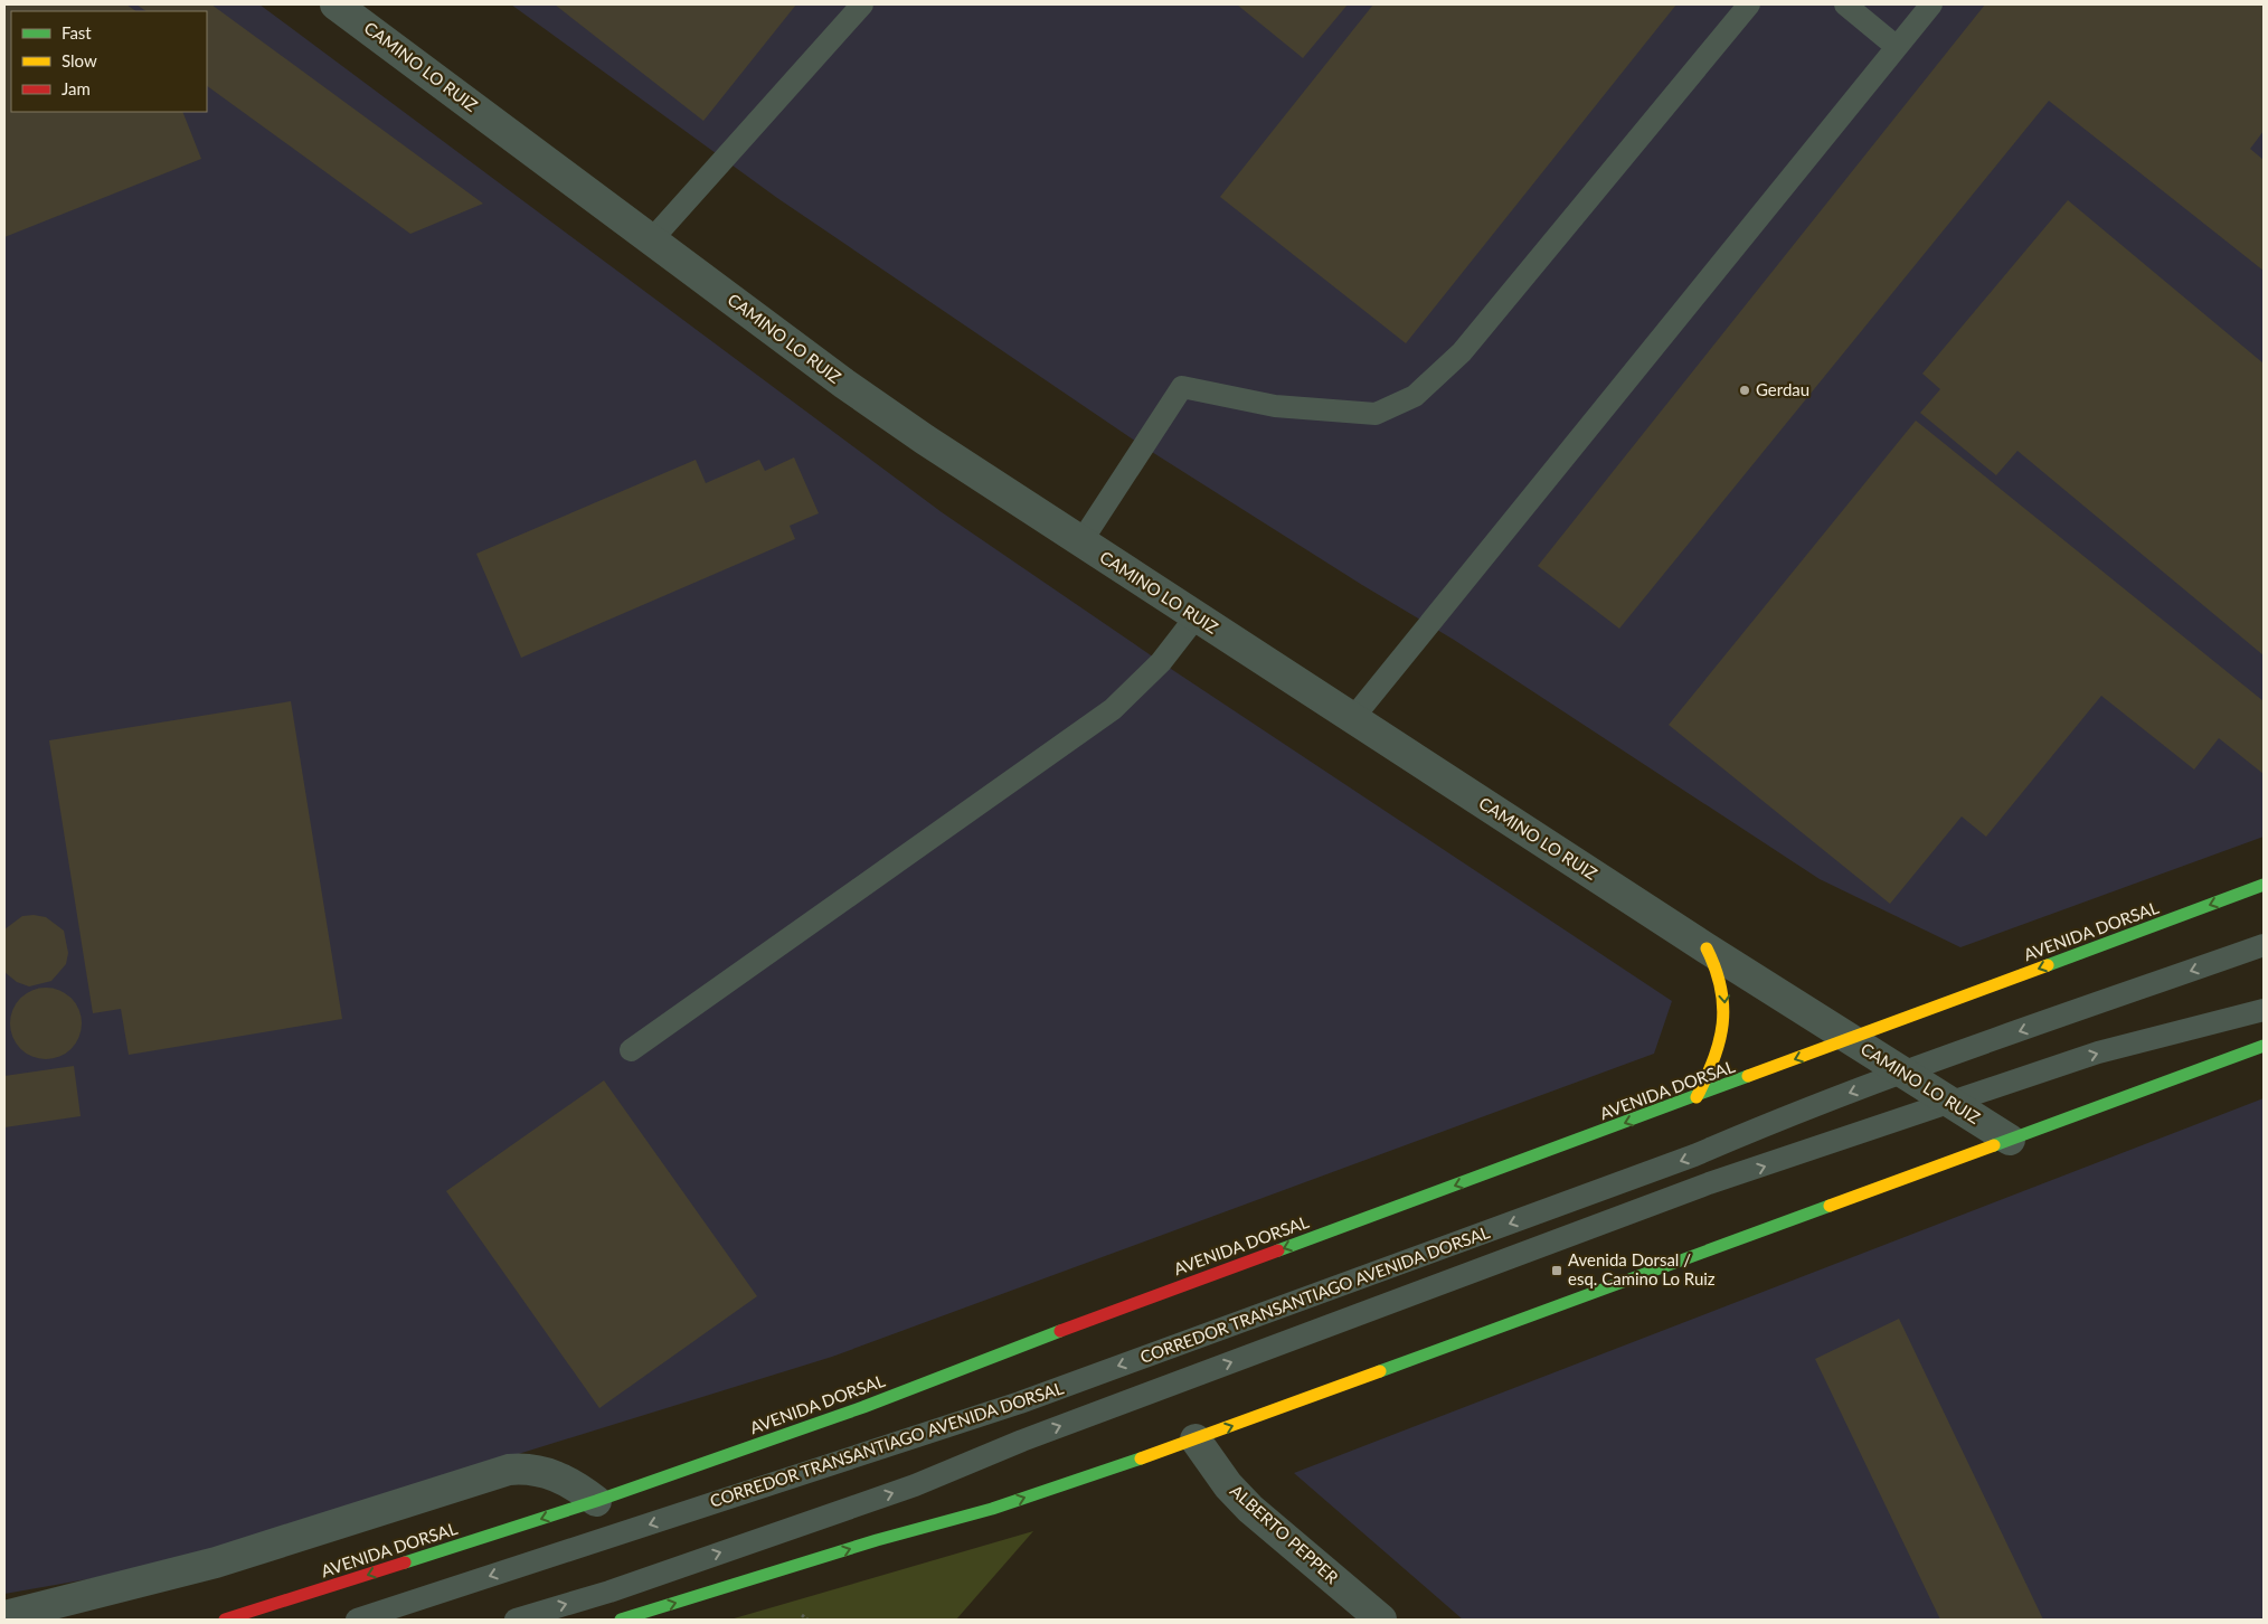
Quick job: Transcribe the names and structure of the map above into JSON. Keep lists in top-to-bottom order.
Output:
{
  "streets": {
    "main road": ["AVENIDA DORSAL"],
    "street": ["CAMINO LO RUIZ", "ALBERTO PEPPER"],
    "lane": ["CORREDOR TRANSANTIAGO AVENIDA DORSAL"]
  },
  "crossings": [
    ["CAMINO LO RUIZ", "AVENIDA DORSAL"],
    ["CAMINO LO RUIZ", "CORREDOR TRANSANTIAGO AVENIDA DORSAL"]
  ],
  "one_way": ["AVENIDA DORSAL"],
  "places": {
    "other": ["Gerdau"],
    "transit": ["Avenida Dorsal / esq. Camino Lo Ruiz"]
  },
  "legend": ["Fast", "Slow", "Jam"]
}
